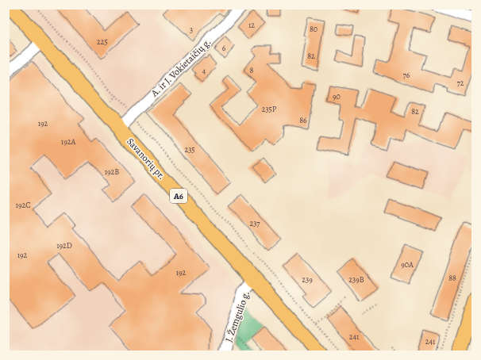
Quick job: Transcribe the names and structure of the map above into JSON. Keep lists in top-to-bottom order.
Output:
{
  "streets": {
    "main road": ["Savanorių pr.", "A6"],
    "street": ["A. ir J. Vokietaičių g.", "J. Žemgulio g."]
  },
  "crossings": [
    ["A. ir J. Vokietaičių g.", "Savanorių pr."],
    ["Savanorių pr.", "J. Žemgulio g."]
  ],
  "house_numbers": [
    "12",
    "80",
    "3",
    "225",
    "6",
    "82",
    "8",
    "4",
    "76",
    "72",
    "90",
    "235P",
    "82",
    "86",
    "192",
    "192A",
    "235",
    "192B",
    "192C",
    "237",
    "192D",
    "192",
    "90A",
    "192",
    "88",
    "239",
    "239B",
    "241",
    "241"
  ]
}
